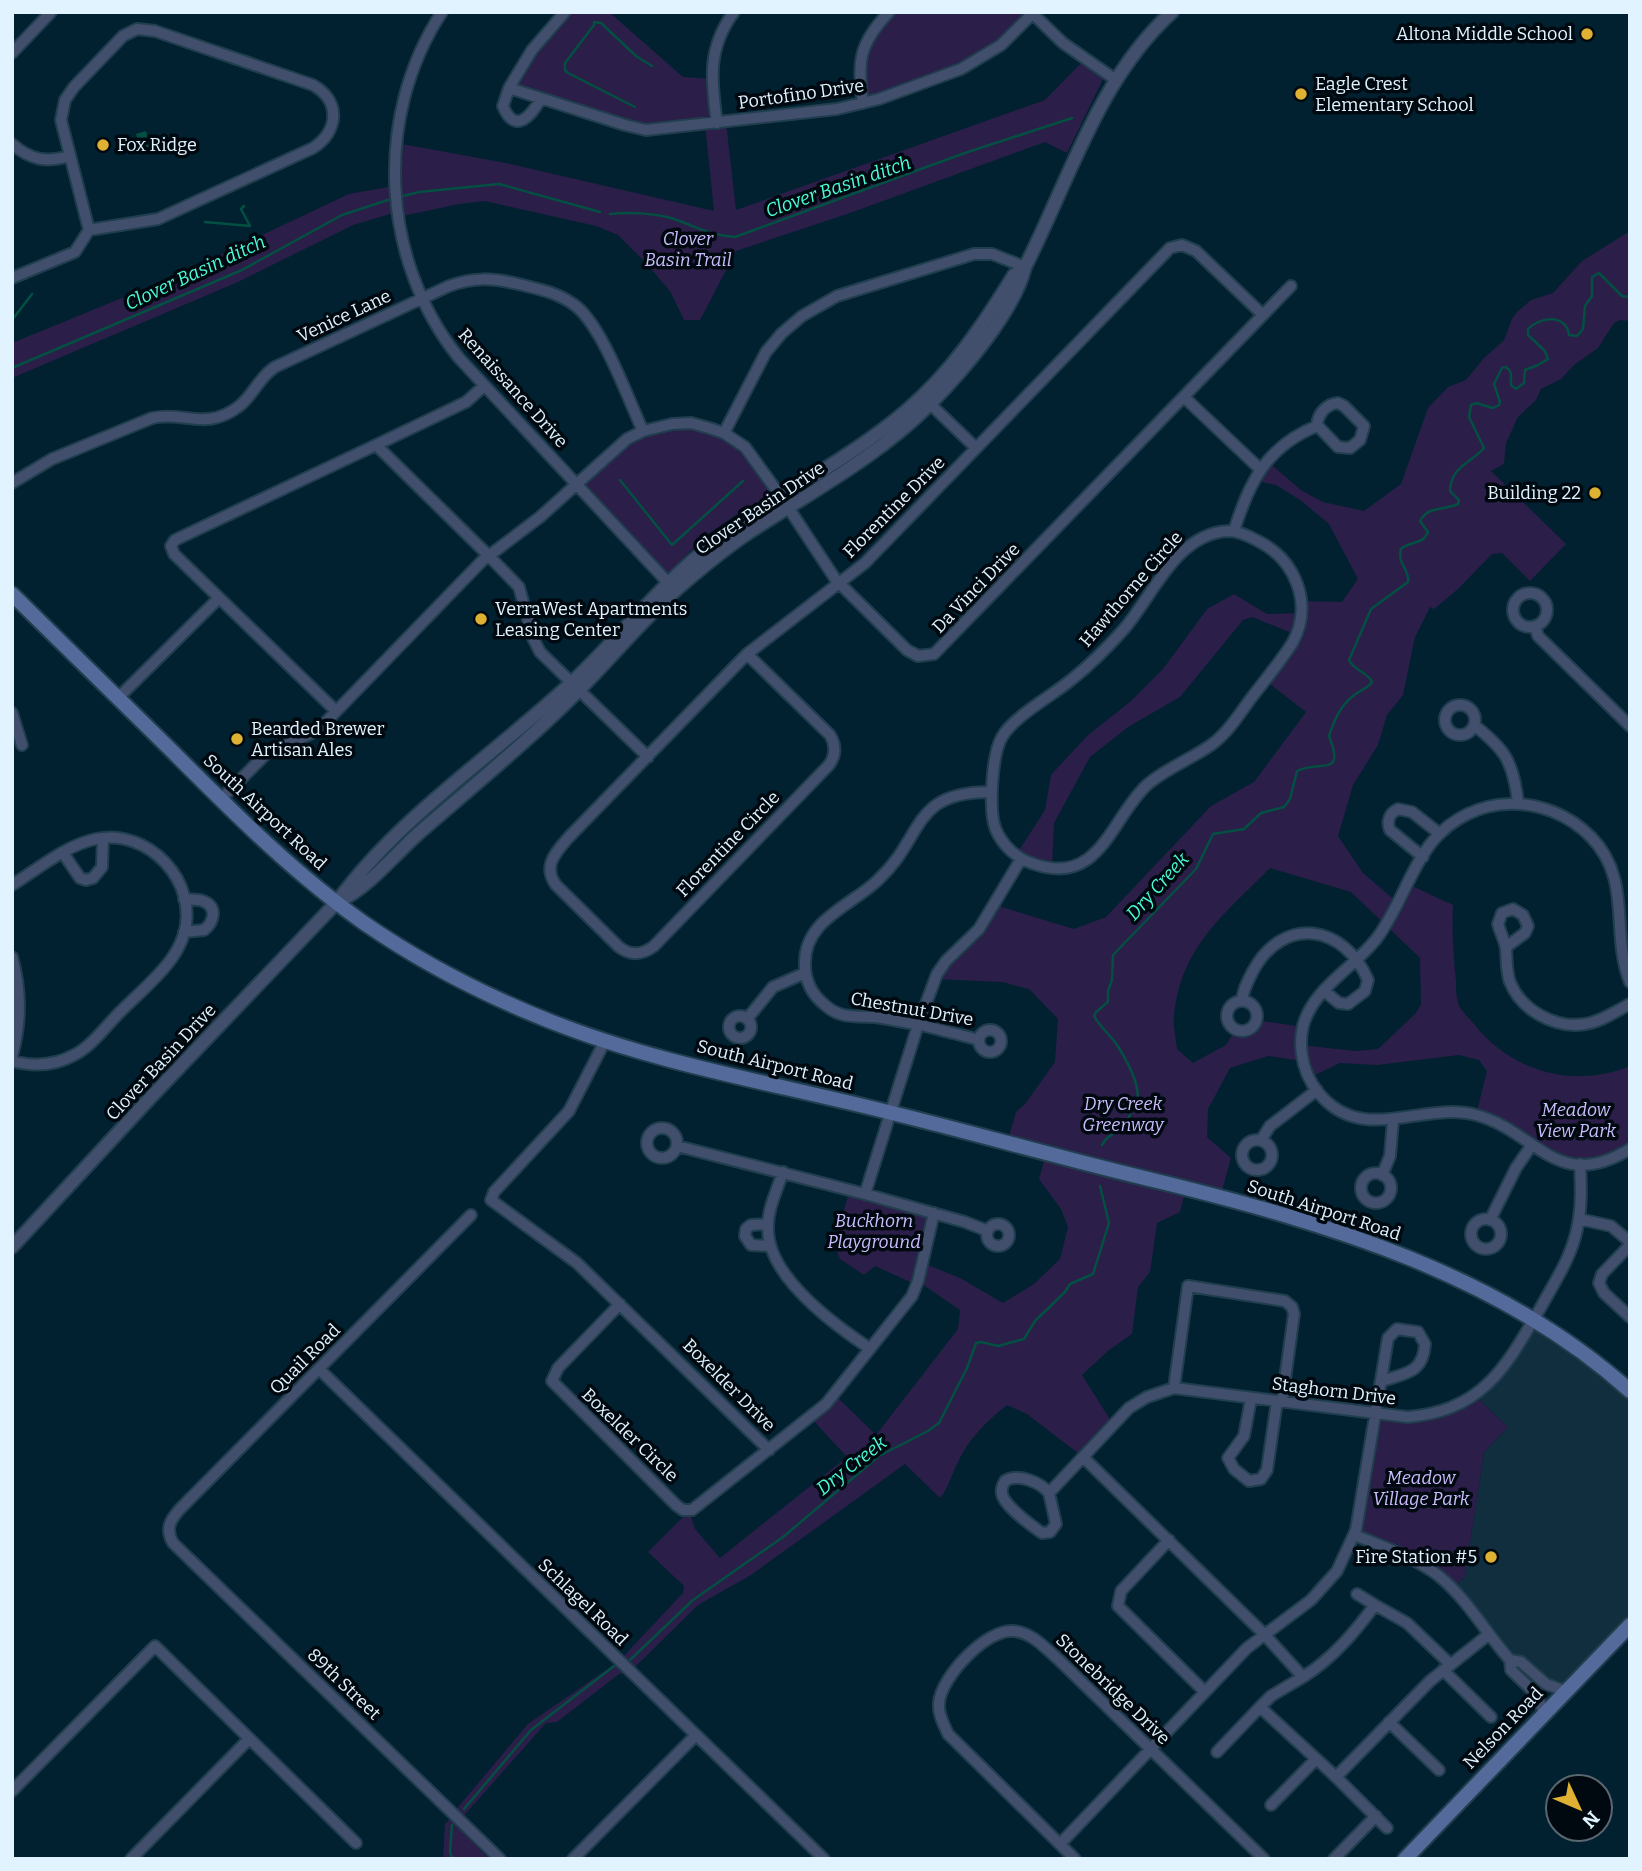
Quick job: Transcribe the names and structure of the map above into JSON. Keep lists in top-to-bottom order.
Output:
{
  "streets": {
    "main road": ["South Airport Road", "Nelson Road"],
    "street": [
      "Portofino Drive",
      "Venice Lane",
      "Renaissance Drive",
      "Florentine Drive",
      "Clover Basin Drive",
      "Da Vinci Drive",
      "Hawthorne Circle",
      "Florentine Circle",
      "Chestnut Drive",
      "Quail Road",
      "Boxelder Drive",
      "Staghorn Drive",
      "Boxelder Circle",
      "Schlagel Road",
      "89th Street",
      "Stonebridge Drive"
    ]
  },
  "crossings": [
    ["Venice Lane", "Renaissance Drive"],
    ["Venice Lane", "Da Vinci Drive"],
    ["Renaissance Drive", "Clover Basin Drive"],
    ["Renaissance Drive", "Da Vinci Drive"],
    ["Florentine Drive", "Da Vinci Drive"],
    ["Florentine Drive", "Florentine Circle"],
    ["Clover Basin Drive", "Da Vinci Drive"],
    ["Clover Basin Drive", "South Airport Road"],
    ["Da Vinci Drive", "South Airport Road"],
    ["South Airport Road", "Boxelder Drive"],
    ["South Airport Road", "Staghorn Drive"],
    ["Quail Road", "Schlagel Road"],
    ["Quail Road", "89th Street"],
    ["Boxelder Drive", "Boxelder Circle"]
  ],
  "water": ["Clover Basin ditch", "Dry Creek"],
  "parks": [
    "Clover Basin Trail",
    "Dry Creek Greenway",
    "Meadow View Park",
    "Buckhorn Playground",
    "Meadow Village Park"
  ],
  "places": [
    "Altona Middle School",
    "Eagle Crest Elementary School",
    "Fox Ridge",
    "Building 22",
    "VerraWest Apartments Leasing Center",
    "Bearded Brewer Artisan Ales",
    "Fire Station #5"
  ],
  "north": "bottom right"
}
